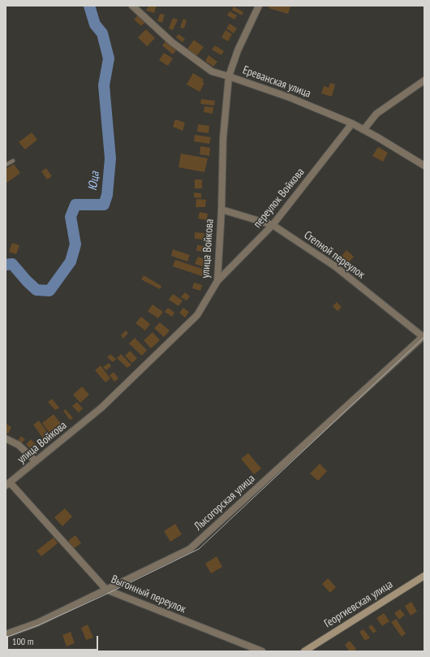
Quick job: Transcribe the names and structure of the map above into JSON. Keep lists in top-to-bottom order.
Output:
{
  "streets": {
    "main road": ["Георгиевская улица"],
    "street": [
      "Ереванская улица",
      "переулок Войкова",
      "улица Войкова",
      "Степной переулок",
      "Лысогорская улица",
      "Выгонный переулок"
    ]
  },
  "crossings": [
    ["Ереванская улица", "переулок Войкова"],
    ["Ереванская улица", "улица Войкова"],
    ["переулок Войкова", "улица Войкова"],
    ["переулок Войкова", "Степной переулок"],
    ["улица Войкова", "Степной переулок"],
    ["улица Войкова", "Выгонный переулок"],
    ["Степной переулок", "Лысогорская улица"],
    ["Лысогорская улица", "Выгонный переулок"]
  ],
  "water": ["Юца"],
  "scale_bar": "100 m"
}
